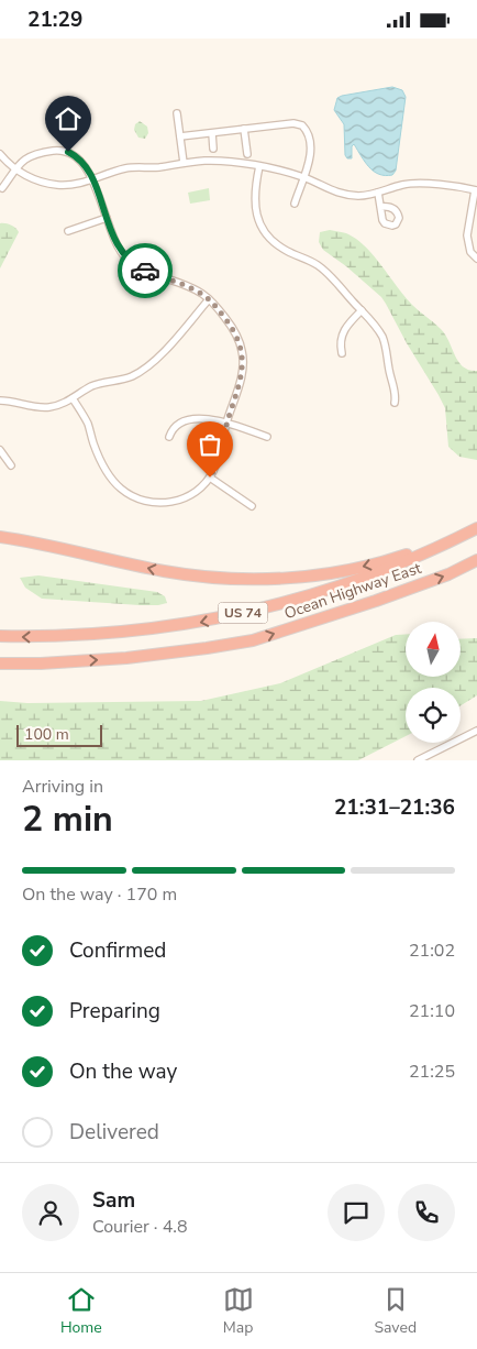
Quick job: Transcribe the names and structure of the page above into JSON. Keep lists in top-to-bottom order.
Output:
{
  "streets": {
    "highway": ["Ocean Highway East", "US 74"]
  },
  "scale_bar": "100 m",
  "north": "top",
  "page": {
    "status": "21:29",
    "scale": "100 m",
    "heading": ["2 min", "Arriving in", "21:31–21:36"],
    "panel": ["Sam", "Courier · 4.8"],
    "bar": "On the way · 170 m",
    "list": [
      ["Confirmed", "21:02"],
      ["Preparing", "21:10"],
      ["On the way", "21:25"],
      "Delivered"
    ],
    "tabs": ["Home", "Map", "Saved"]
  }
}
